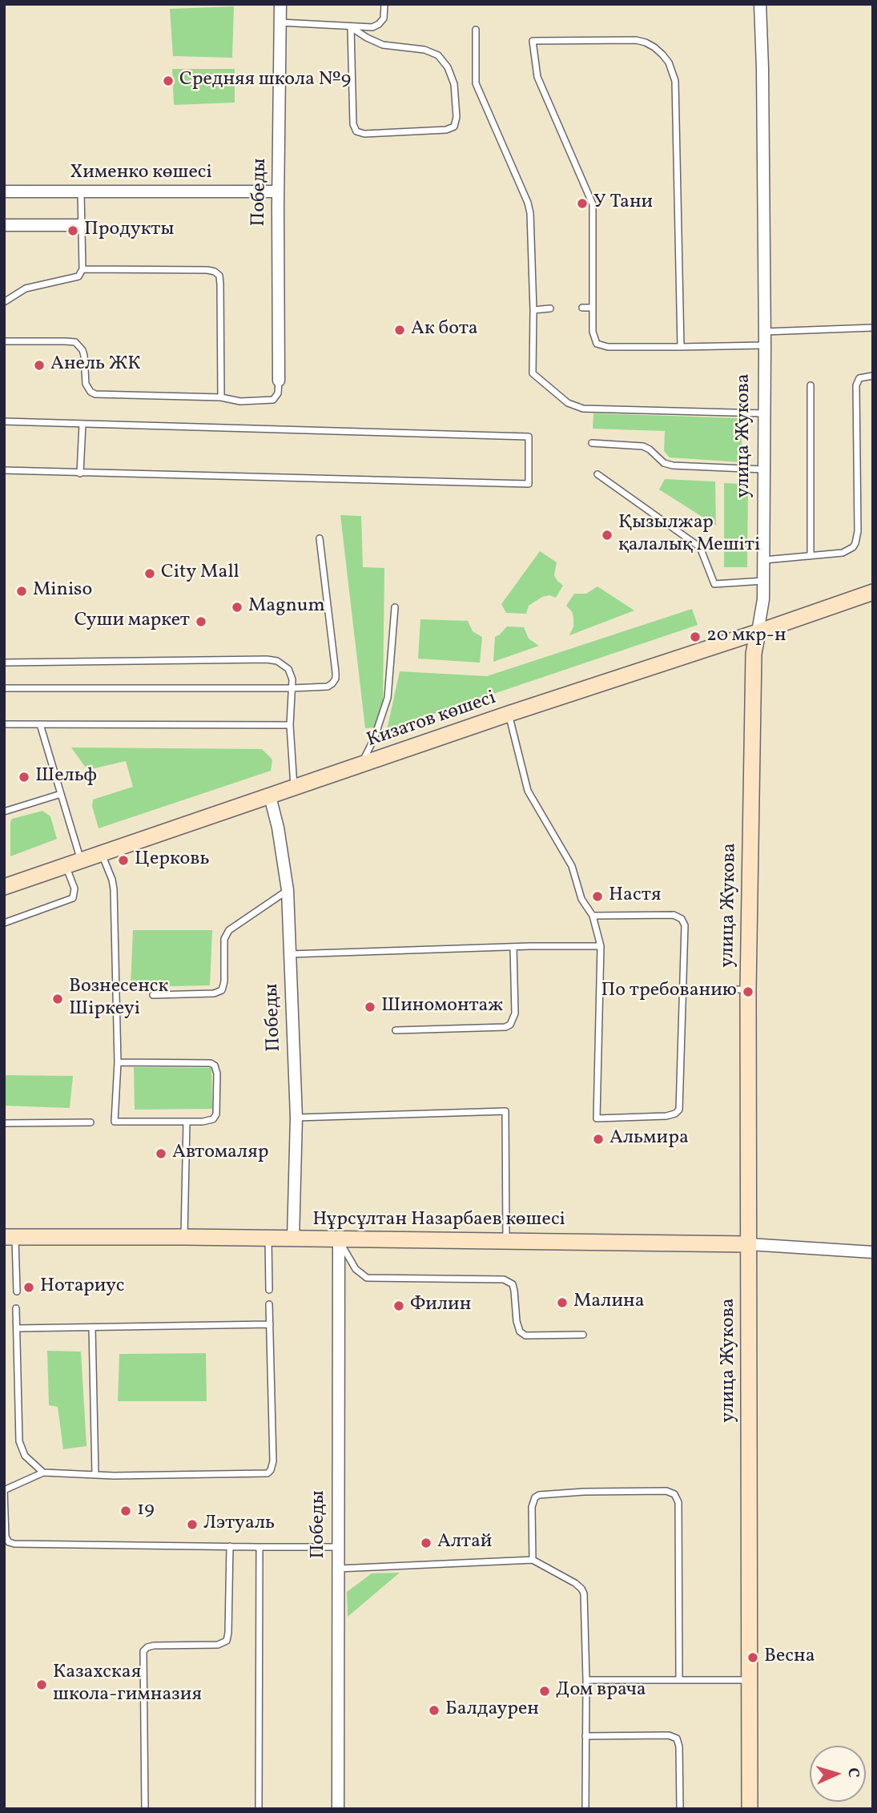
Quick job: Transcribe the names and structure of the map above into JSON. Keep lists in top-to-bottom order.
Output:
{
  "streets": {
    "main road": ["улица Жукова", "Кизатов көшесі", "Нұрсұлтан Назарбаев көшесі"],
    "street": ["Хименко көшесі", "Победы"]
  },
  "crossings": [
    ["Хименко көшесі", "Победы"],
    ["Победы", "Кизатов көшесі"],
    ["Победы", "Нұрсұлтан Назарбаев көшесі"],
    ["улица Жукова", "Кизатов көшесі"],
    ["улица Жукова", "Нұрсұлтан Назарбаев көшесі"]
  ],
  "places": [
    "Средняя школа №9",
    "У Тани",
    "Продукты",
    "Ак бота",
    "Анель ЖК",
    "Қызылжар қалалық Мешіті",
    "City Mall",
    "Miniso",
    "Magnum",
    "Суши маркет",
    "20 мкр-н",
    "Шельф",
    "Церковь",
    "Настя",
    "По требованию",
    "Вознесенск Шіркеуі",
    "Шиномонтаж",
    "Альмира",
    "Автомаляр",
    "Нотариус",
    "Малина",
    "Филин",
    "19",
    "Лэтуаль",
    "Алтай",
    "Весна",
    "Казахская школа-гимназия",
    "Дом врача",
    "Балдаурен"
  ],
  "north": "right"
}
